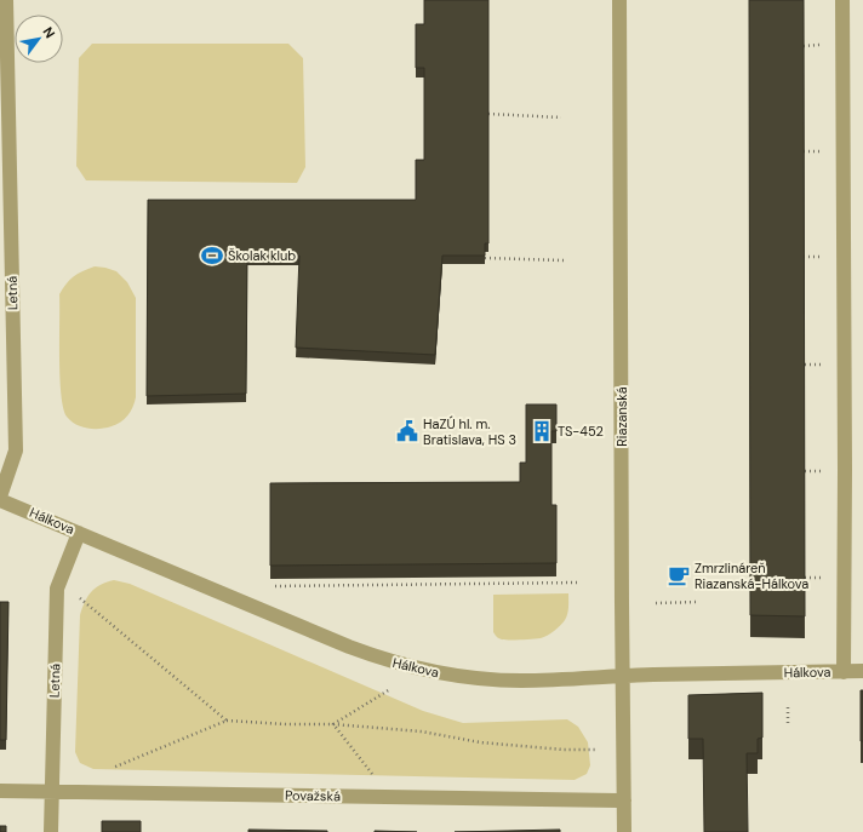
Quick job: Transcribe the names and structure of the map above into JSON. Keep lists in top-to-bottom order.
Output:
{
  "streets": {
    "street": [
      "Letná",
      "Riazanská",
      "Hálkova",
      "Považská"
    ]
  },
  "crossings": [
    ["Letná", "Hálkova"],
    ["Letná", "Považská"],
    ["Riazanská", "Hálkova"],
    ["Riazanská", "Považská"]
  ],
  "places": {
    "sports": ["Školak klub"],
    "public building": ["HaZÚ hl. m. Bratislava, HS 3"],
    "building": ["TS-452"],
    "cafe": ["Zmrzlináreň Riazanská-Hálkova"]
  },
  "north": "top right"
}
